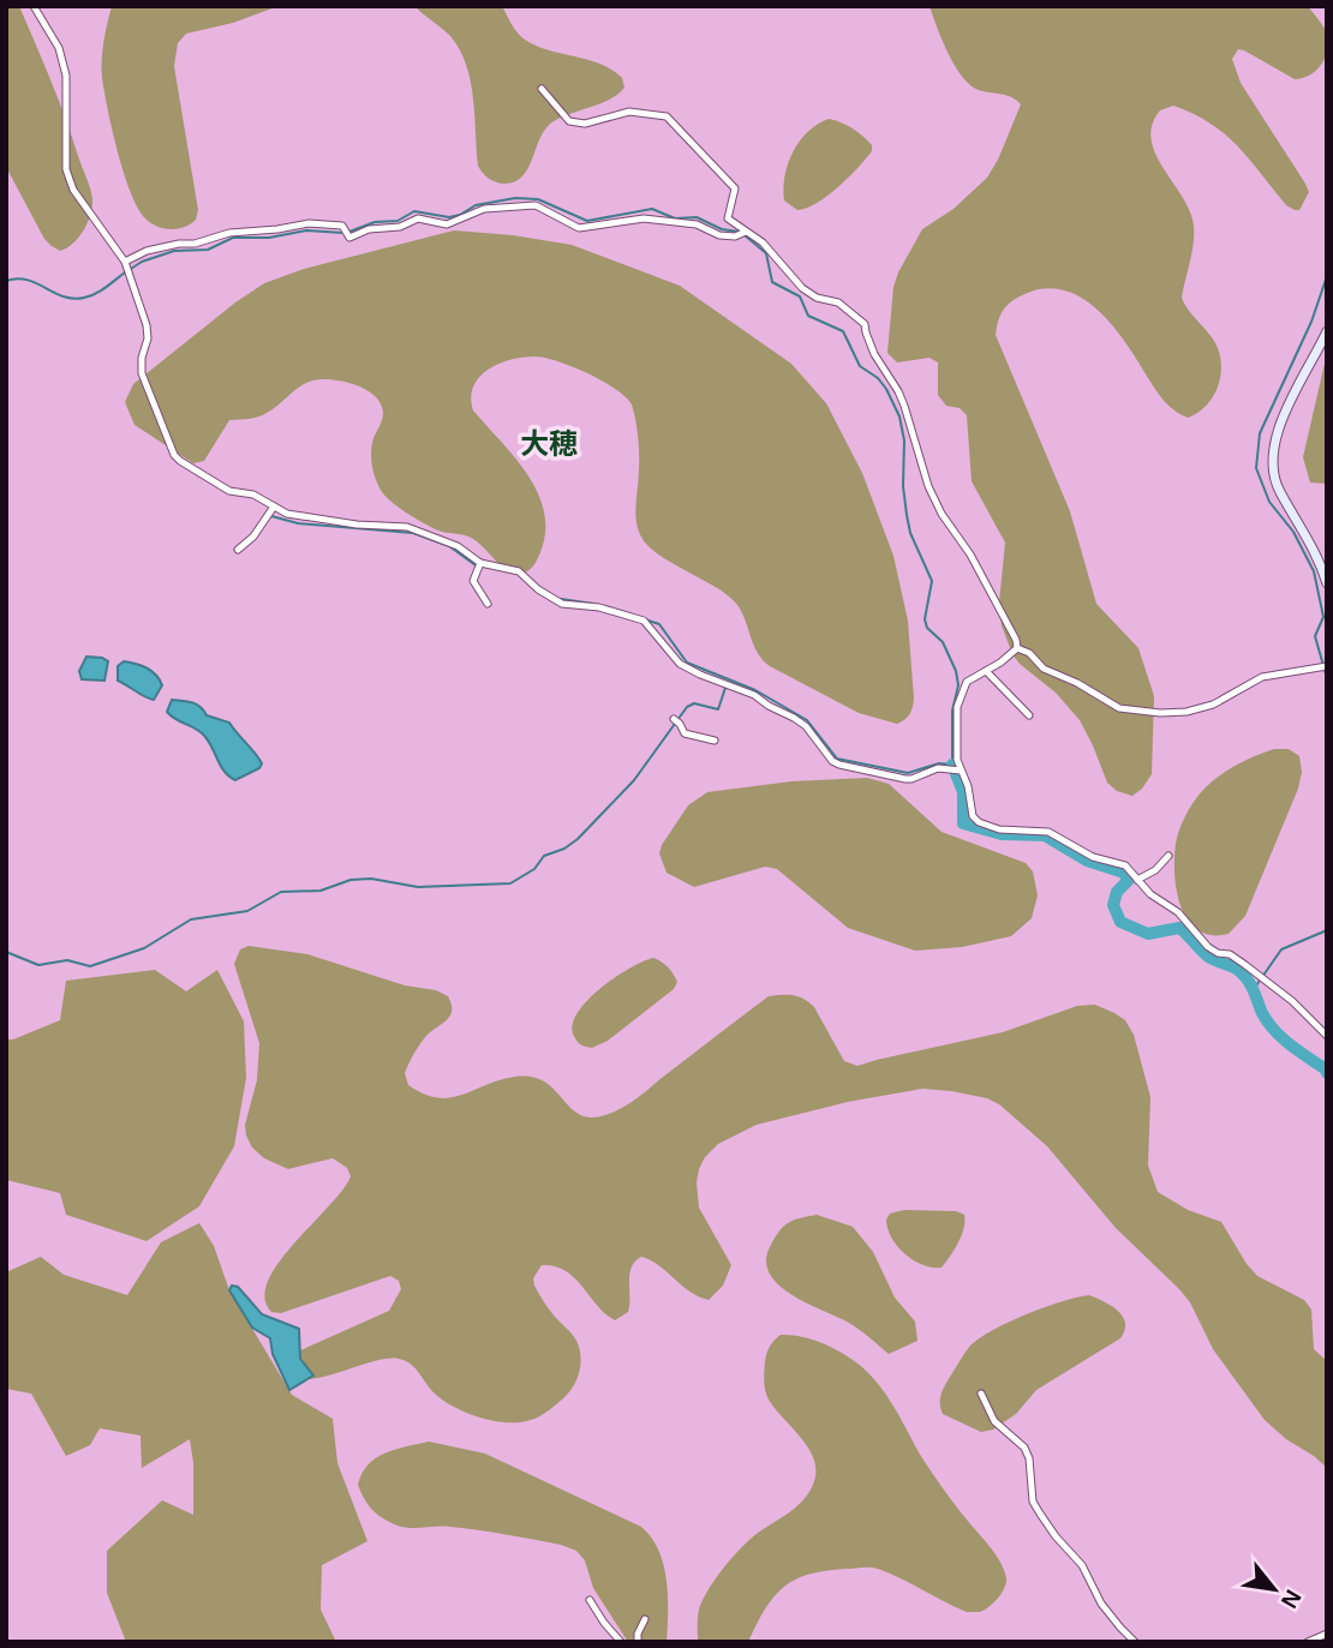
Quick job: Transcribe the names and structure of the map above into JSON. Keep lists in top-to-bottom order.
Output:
{
  "districts": ["大穂"],
  "north": "bottom right"
}
